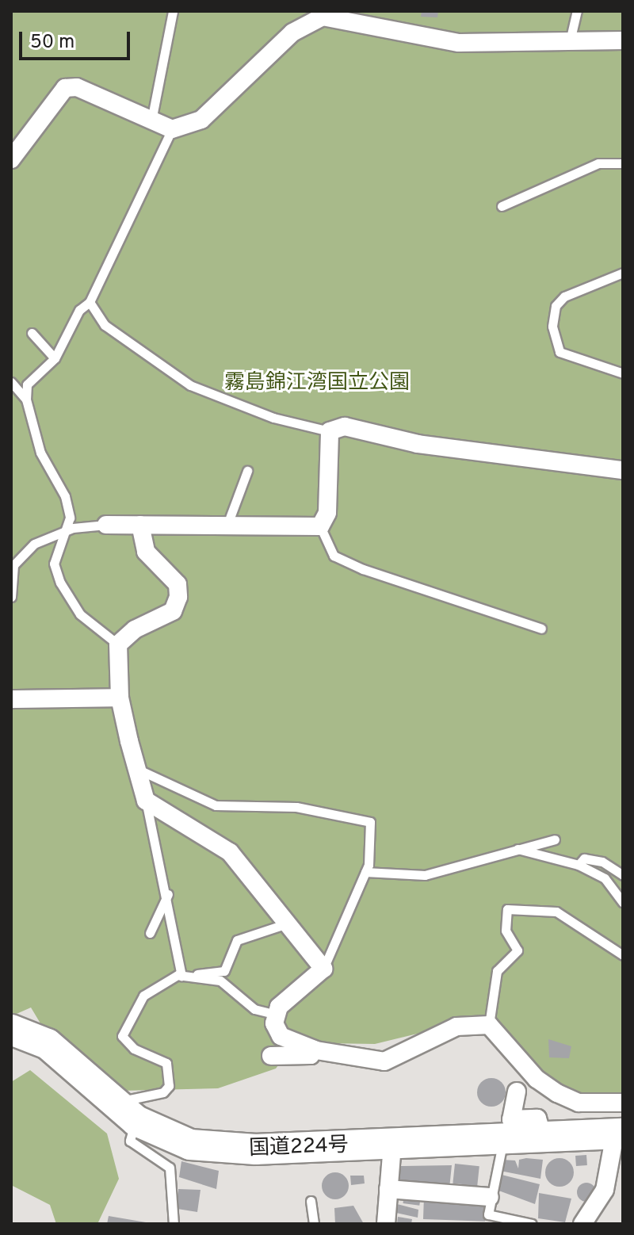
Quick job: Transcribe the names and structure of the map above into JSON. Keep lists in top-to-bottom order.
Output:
{
  "streets": {
    "highway": ["国道224号"]
  },
  "parks": ["霧島錦江湾国立公園"],
  "scale_bar": "50 m"
}
